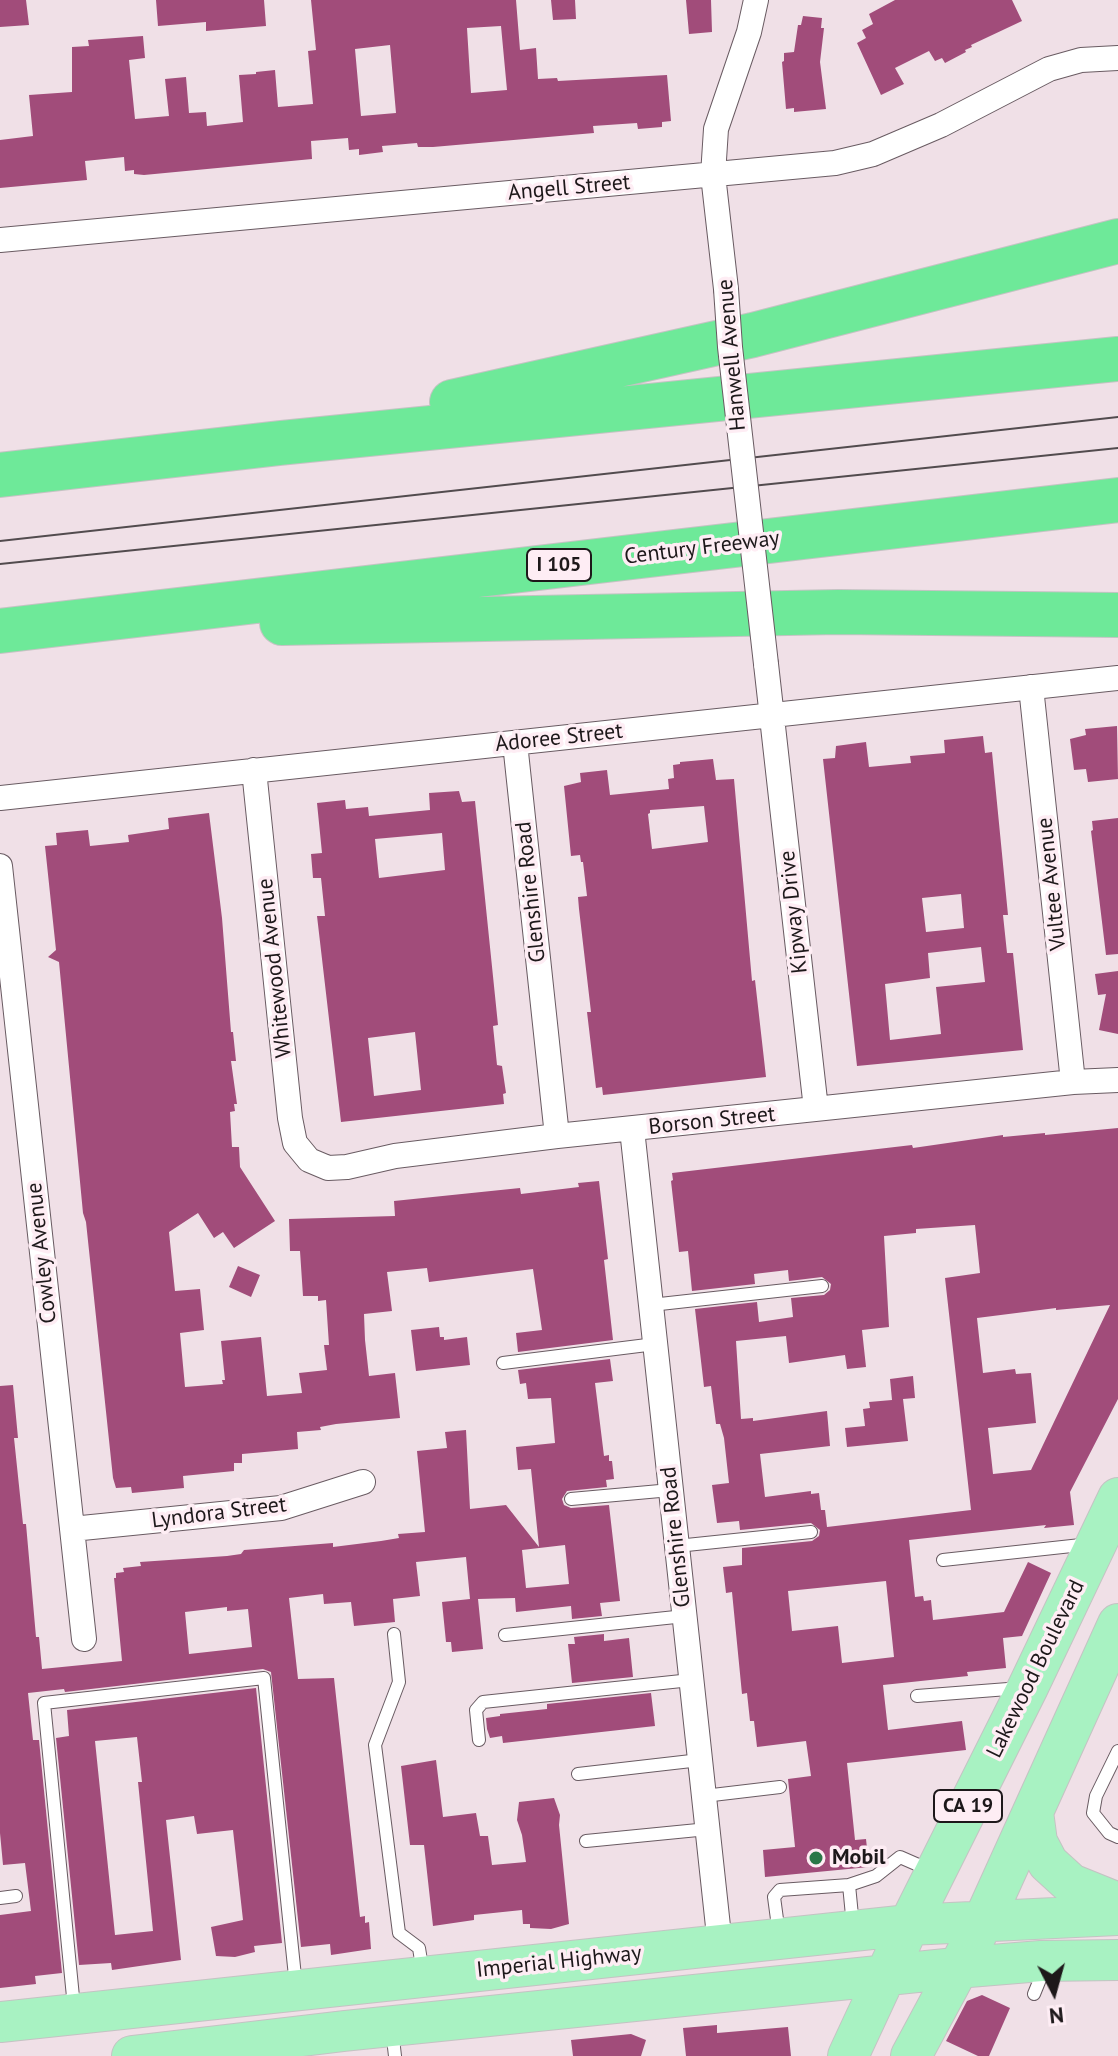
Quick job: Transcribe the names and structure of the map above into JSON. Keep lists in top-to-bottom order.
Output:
{
  "streets": {
    "highway": ["Century Freeway", "I 105"],
    "main road": ["Lakewood Boulevard", "CA 19", "Imperial Highway"],
    "street": [
      "Angell Street",
      "Hanwell Avenue",
      "Adoree Street",
      "Vultee Avenue",
      "Glenshire Road",
      "Kipway Drive",
      "Whitewood Avenue",
      "Borson Street",
      "Cowley Avenue",
      "Lyndora Street"
    ]
  },
  "crossings": [
    ["Angell Street", "Hanwell Avenue"],
    ["Hanwell Avenue", "Adoree Street"],
    ["Hanwell Avenue", "Kipway Drive"],
    ["Adoree Street", "Vultee Avenue"],
    ["Adoree Street", "Glenshire Road"],
    ["Adoree Street", "Kipway Drive"],
    ["Adoree Street", "Whitewood Avenue"],
    ["Vultee Avenue", "Borson Street"],
    ["Glenshire Road", "Borson Street"],
    ["Glenshire Road", "Imperial Highway"],
    ["Kipway Drive", "Borson Street"],
    ["Whitewood Avenue", "Borson Street"],
    ["Cowley Avenue", "Lyndora Street"],
    ["Lakewood Boulevard", "Imperial Highway"],
    ["CA 19", "Imperial Highway"]
  ],
  "places": ["Mobil"],
  "north": "bottom"
}
